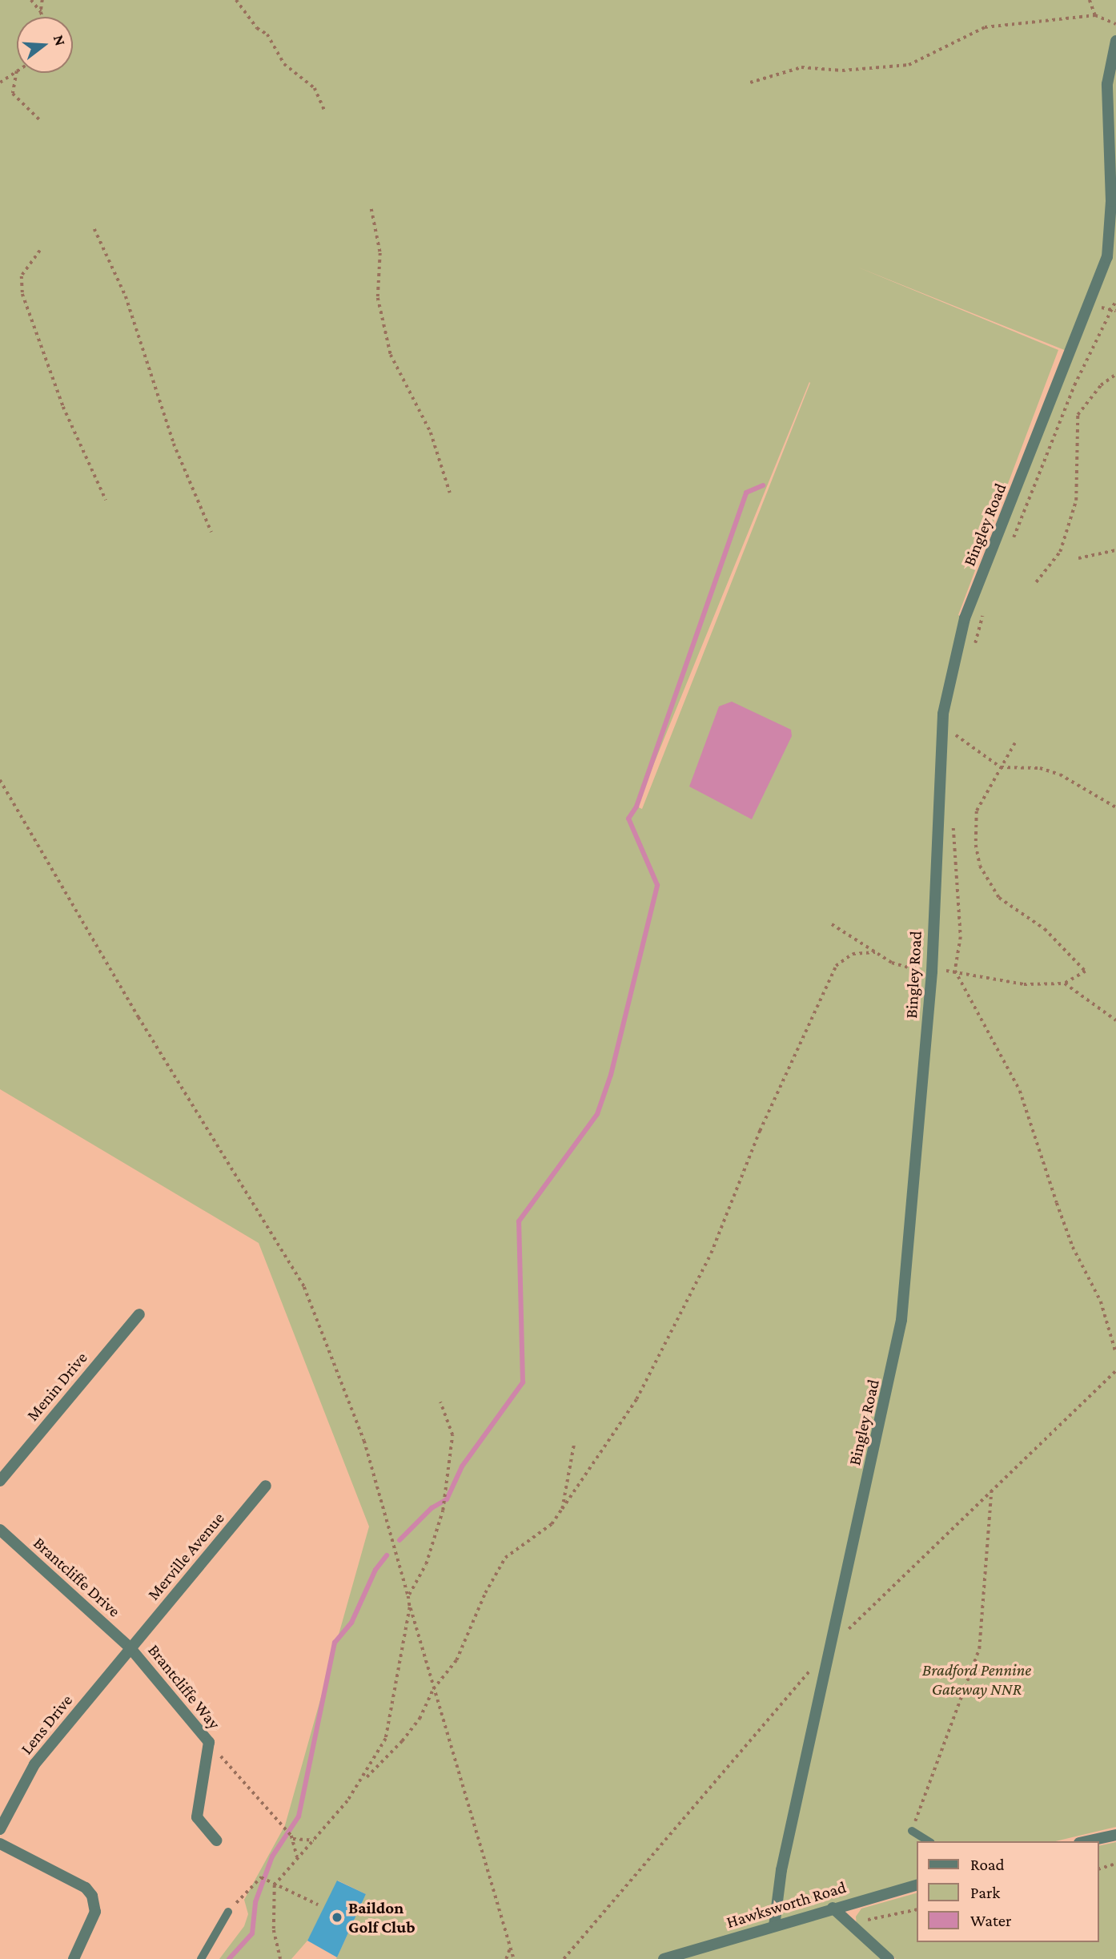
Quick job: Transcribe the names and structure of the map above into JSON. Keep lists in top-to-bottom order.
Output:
{
  "streets": {
    "street": [
      "Bingley Road",
      "Menin Drive",
      "Merville Avenue",
      "Brantcliffe Drive",
      "Brantcliffe Way",
      "Lens Drive",
      "Hawksworth Road"
    ]
  },
  "crossings": [
    ["Bingley Road", "Hawksworth Road"],
    ["Merville Avenue", "Brantcliffe Drive"],
    ["Merville Avenue", "Brantcliffe Way"],
    ["Merville Avenue", "Lens Drive"],
    ["Brantcliffe Drive", "Brantcliffe Way"],
    ["Brantcliffe Drive", "Lens Drive"],
    ["Brantcliffe Way", "Lens Drive"]
  ],
  "parks": ["Bradford Pennine Gateway NNR"],
  "places": ["Baildon Golf Club"],
  "legend": ["Road", "Park", "Water"],
  "north": "right"
}
